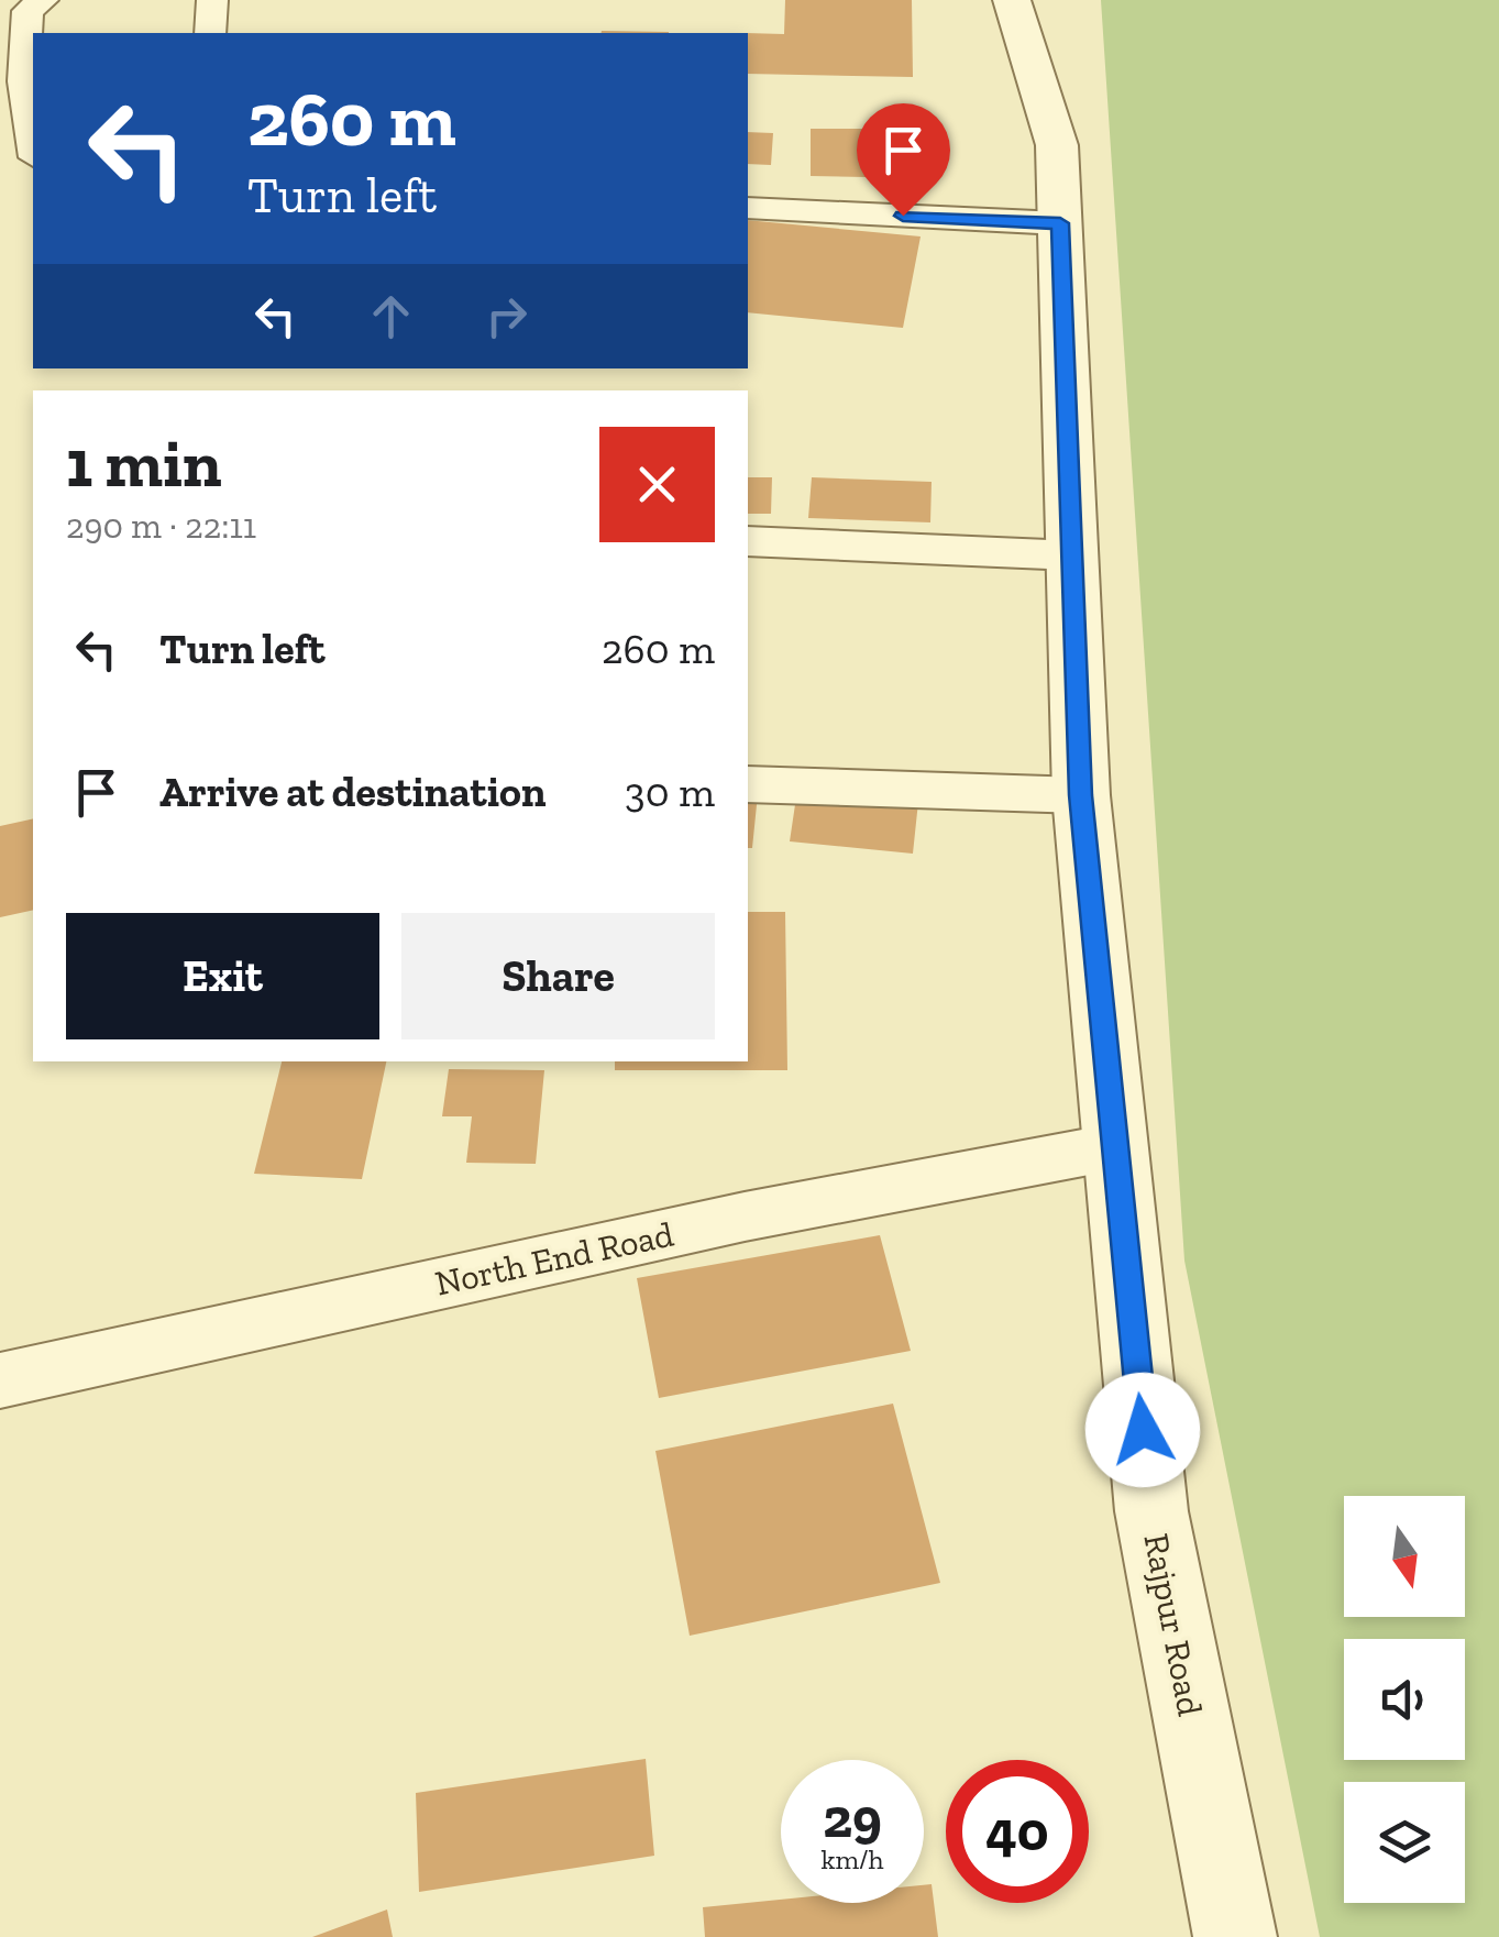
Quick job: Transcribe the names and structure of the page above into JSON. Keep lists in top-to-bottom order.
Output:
{
  "streets": {
    "street": ["North End Road", "Rajpur Road"]
  },
  "crossings": [
    ["North End Road", "Rajpur Road"]
  ],
  "north": "bottom",
  "page": {
    "turn": ["260 m", "Turn left"],
    "heading": ["1 min", "290 m · 22:11"],
    "list": [
      {
        "name": "Turn left",
        "value": "260 m"
      },
      {
        "name": "Arrive at destination",
        "value": "30 m"
      }
    ],
    "buttons": ["Exit", "Share"],
    "speed": "29 km/h",
    "limit": "40"
  }
}
